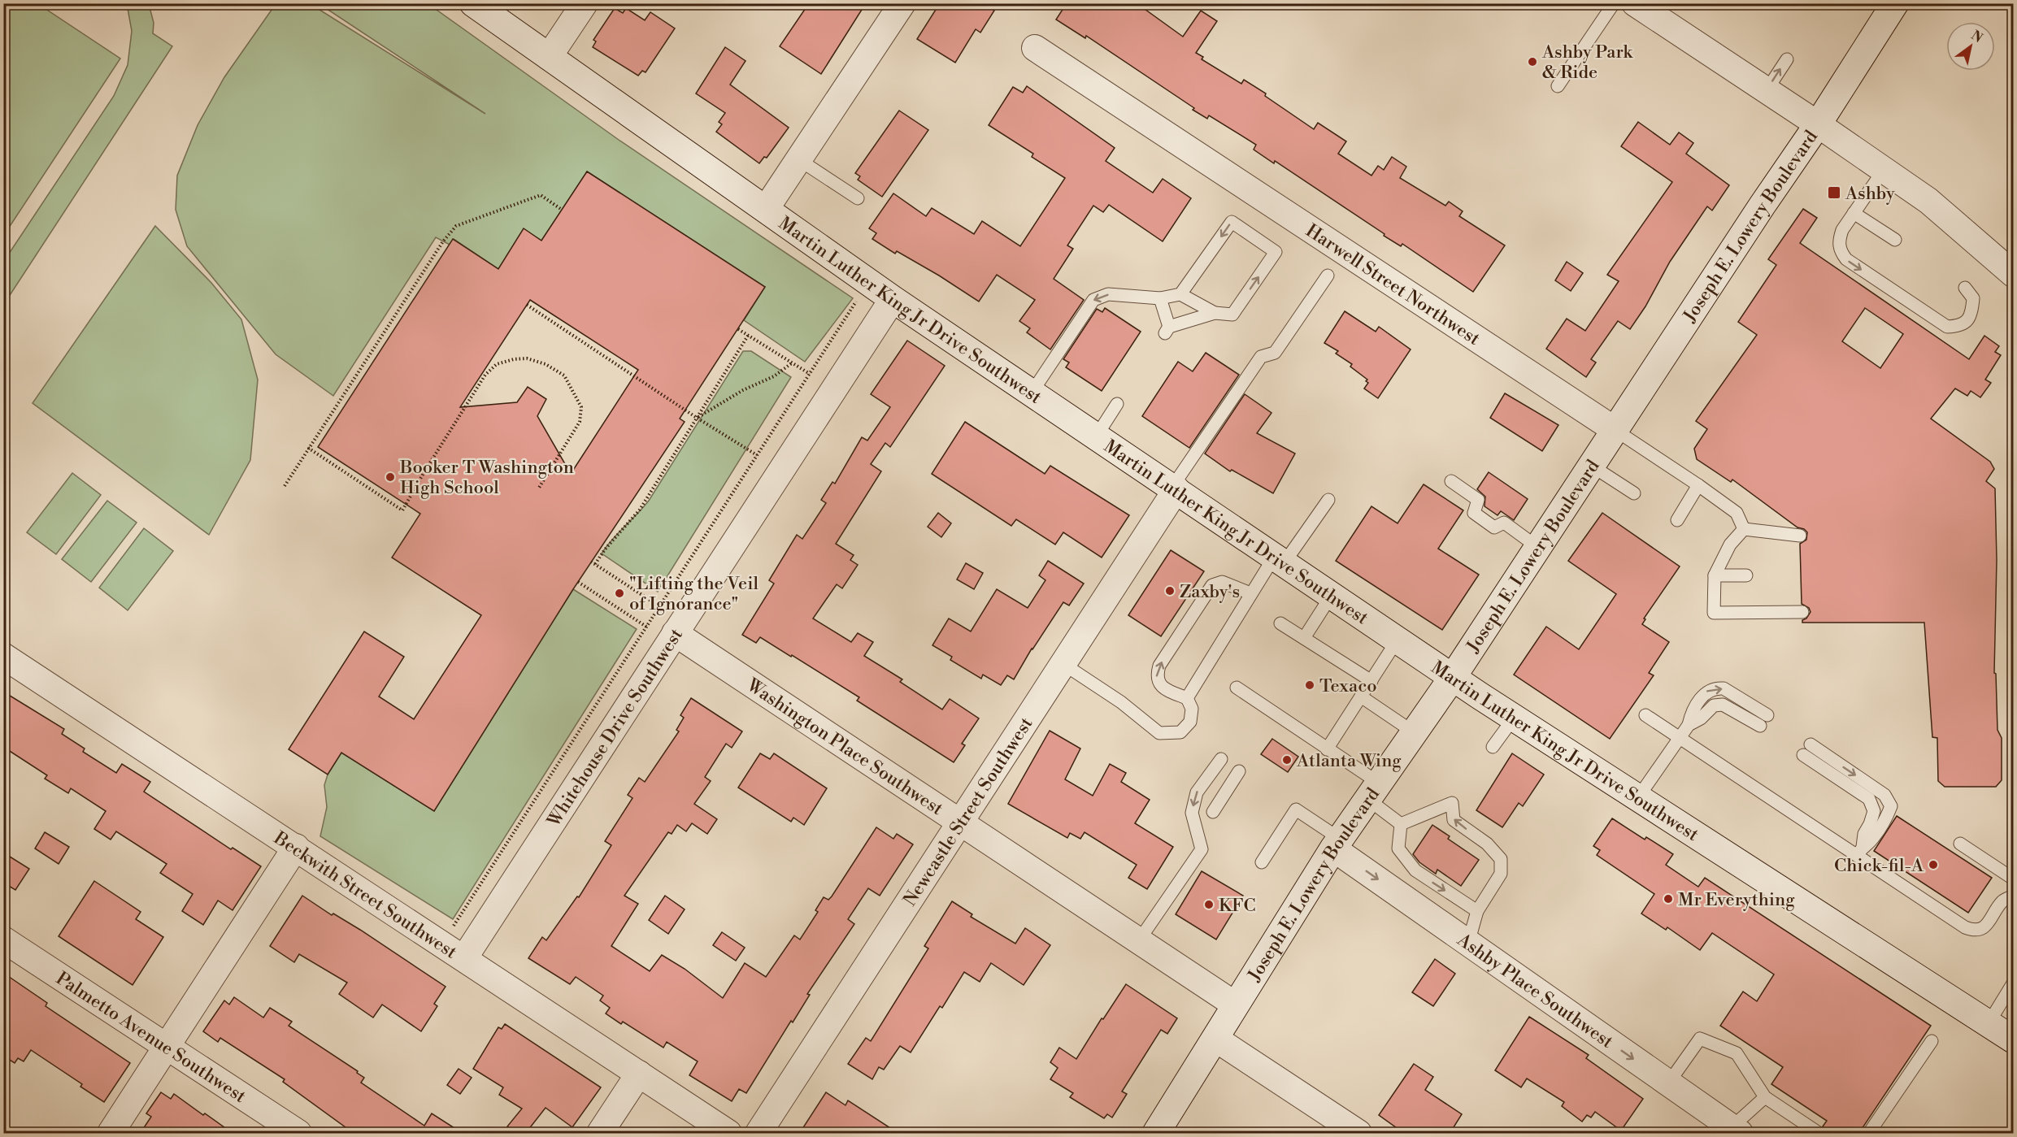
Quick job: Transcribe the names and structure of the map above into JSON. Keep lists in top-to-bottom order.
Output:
{
  "streets": {
    "main road": ["Joseph E. Lowery Boulevard", "Martin Luther King Jr Drive Southwest"],
    "street": [
      "Harwell Street Northwest",
      "Whitehouse Drive Southwest",
      "Washington Place Southwest",
      "Newcastle Street Southwest",
      "Beckwith Street Southwest",
      "Ashby Place Southwest",
      "Palmetto Avenue Southwest"
    ]
  },
  "crossings": [
    ["Joseph E. Lowery Boulevard", "Harwell Street Northwest"],
    ["Joseph E. Lowery Boulevard", "Martin Luther King Jr Drive Southwest"],
    ["Joseph E. Lowery Boulevard", "Washington Place Southwest"],
    ["Joseph E. Lowery Boulevard", "Ashby Place Southwest"],
    ["Martin Luther King Jr Drive Southwest", "Whitehouse Drive Southwest"],
    ["Martin Luther King Jr Drive Southwest", "Newcastle Street Southwest"],
    ["Whitehouse Drive Southwest", "Washington Place Southwest"],
    ["Whitehouse Drive Southwest", "Beckwith Street Southwest"],
    ["Washington Place Southwest", "Newcastle Street Southwest"]
  ],
  "places": {
    "other": [
      "Ashby Park & Ride",
      "Booker T Washington High School",
      "Zaxby's",
      "\"Lifting the Veil of Ignorance\"",
      "Texaco",
      "Atlanta Wing",
      "Chick-fil-A",
      "Mr Everything",
      "KFC"
    ],
    "transit": ["Ashby"]
  },
  "north": "top right"
}
